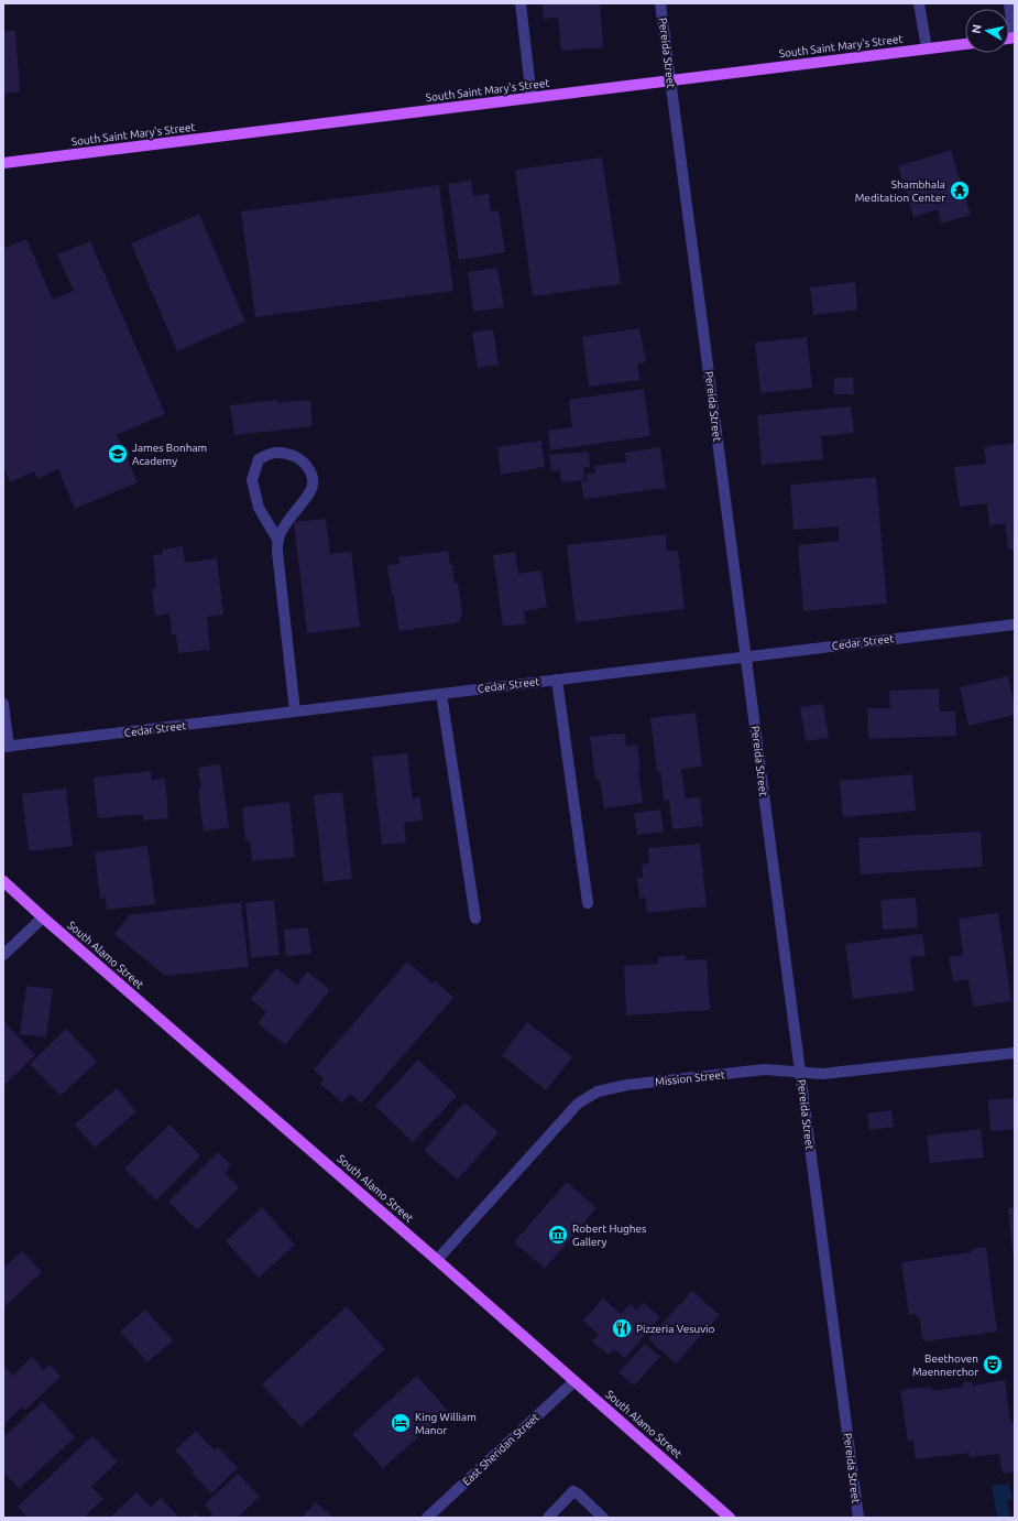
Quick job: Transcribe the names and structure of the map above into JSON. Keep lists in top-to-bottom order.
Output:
{
  "streets": {
    "main road": ["South Saint Mary's Street", "South Alamo Street"],
    "street": [
      "Pereida Street",
      "Cedar Street",
      "Mission Street",
      "East Sheridan Street"
    ]
  },
  "crossings": [
    ["South Saint Mary's Street", "Pereida Street"],
    ["Pereida Street", "Cedar Street"],
    ["Pereida Street", "Mission Street"],
    ["South Alamo Street", "Mission Street"],
    ["South Alamo Street", "East Sheridan Street"]
  ],
  "places": {
    "temple": ["Shambhala Meditation Center"],
    "school or university": ["James Bonham Academy"],
    "museum": ["Robert Hughes Gallery"],
    "restaurant": ["Pizzeria Vesuvio"],
    "theatre": ["Beethoven Maennerchor"],
    "hotel": ["King William Manor"]
  },
  "north": "left"
}
